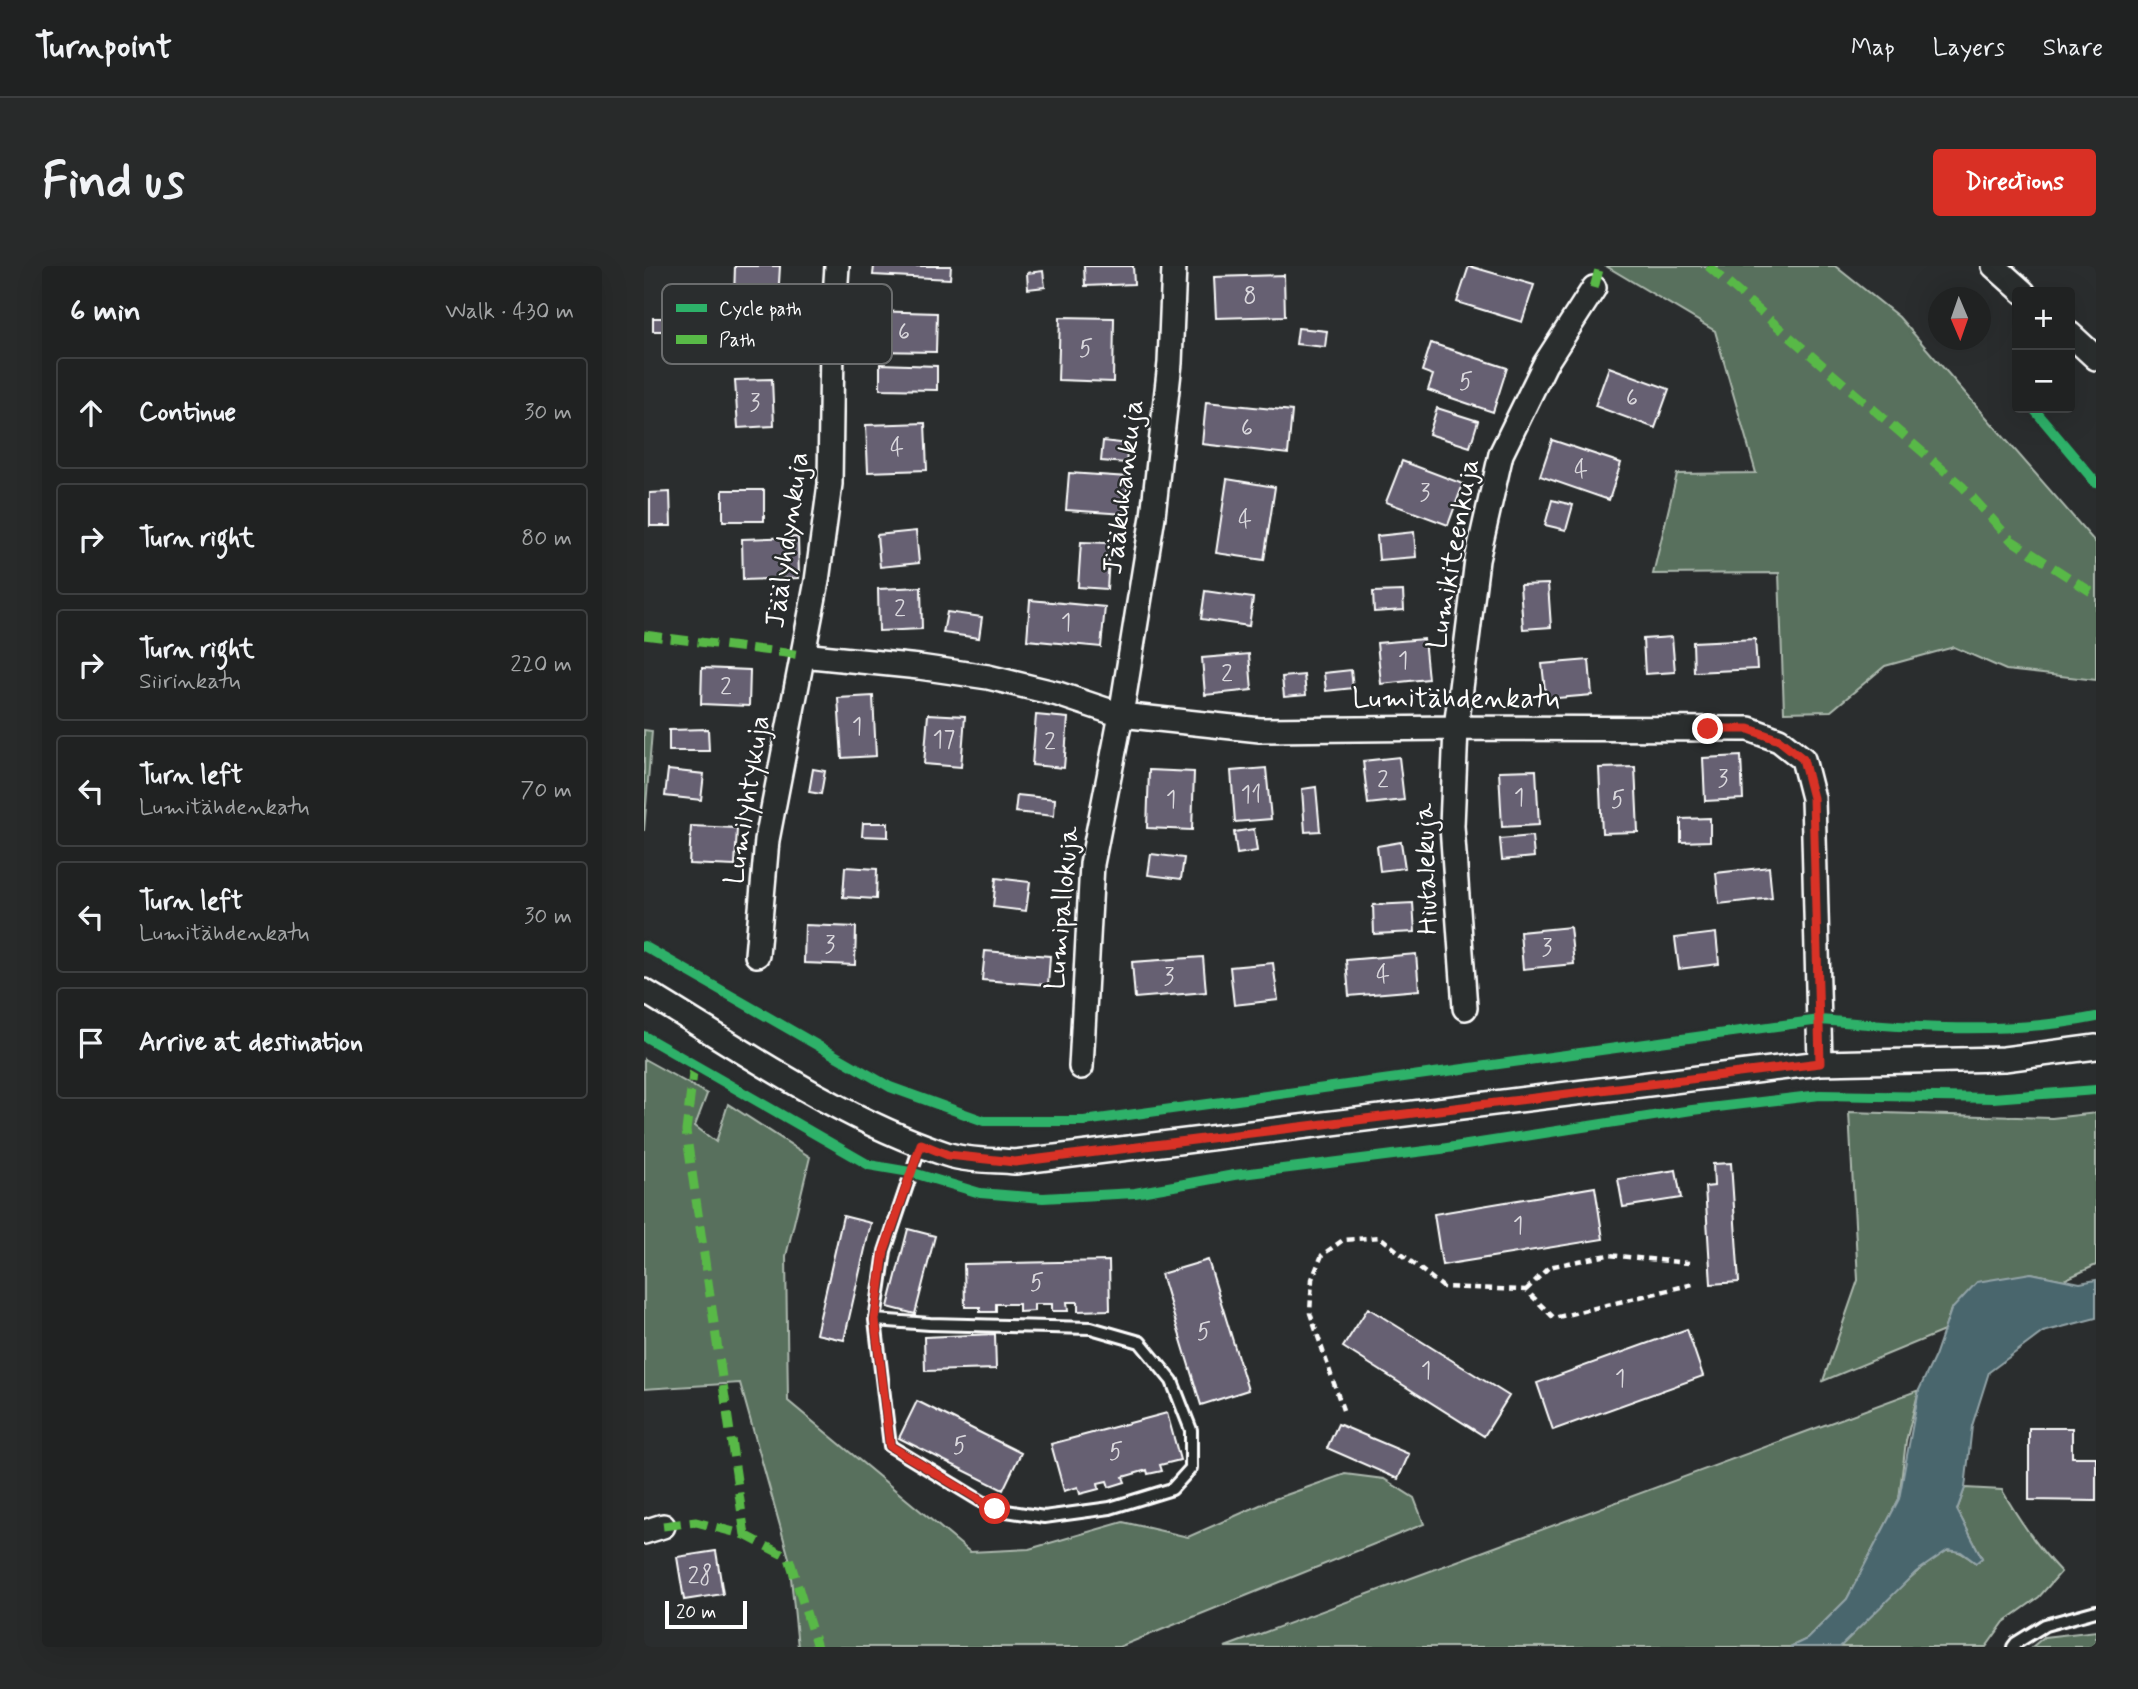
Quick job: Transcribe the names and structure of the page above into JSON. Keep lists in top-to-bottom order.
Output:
{
  "streets": {
    "street": [
      "Jääkukankuja",
      "Jäälyhdynkuja",
      "Lumikiteenkuja",
      "Lumitähdenkatu",
      "Lumilyhtykuja",
      "Hiutalekuja",
      "Lumipallokuja"
    ]
  },
  "crossings": [
    ["Jääkukankuja", "Lumitähdenkatu"],
    ["Jääkukankuja", "Lumipallokuja"],
    ["Jäälyhdynkuja", "Lumitähdenkatu"],
    ["Jäälyhdynkuja", "Lumilyhtykuja"],
    ["Lumikiteenkuja", "Lumitähdenkatu"],
    ["Lumikiteenkuja", "Hiutalekuja"],
    ["Lumitähdenkatu", "Lumilyhtykuja"],
    ["Lumitähdenkatu", "Hiutalekuja"],
    ["Lumitähdenkatu", "Lumipallokuja"]
  ],
  "house_numbers": [
    "8",
    "6",
    "5",
    "5",
    "6",
    "3",
    "6",
    "4",
    "4",
    "3",
    "4",
    "2",
    "1",
    "1",
    "2",
    "2",
    "1",
    "17",
    "2",
    "3",
    "2",
    "11",
    "1",
    "1",
    "5",
    "3",
    "3",
    "4",
    "3",
    "1",
    "5",
    "5",
    "1",
    "1",
    "5",
    "5",
    "28"
  ],
  "legend": ["Cycle path", "Path"],
  "scale_bar": "20 m",
  "north": "bottom",
  "page": {
    "header": "Turnpoint",
    "nav": ["Map", "Layers", "Share"],
    "buttons": "Directions",
    "title": "Find us",
    "heading": ["6 min", "Walk · 430 m"],
    "map_buttons": ["+", "−"],
    "list": [
      ["Continue", "30 m"],
      ["Turn right", "80 m"],
      ["Turn right", "Siirinkatu", "220 m"],
      ["Turn left", "Lumitähdenkatu", "70 m"],
      ["Turn left", "Lumitähdenkatu", "30 m"],
      "Arrive at destination"
    ],
    "scale": "20 m"
  }
}
